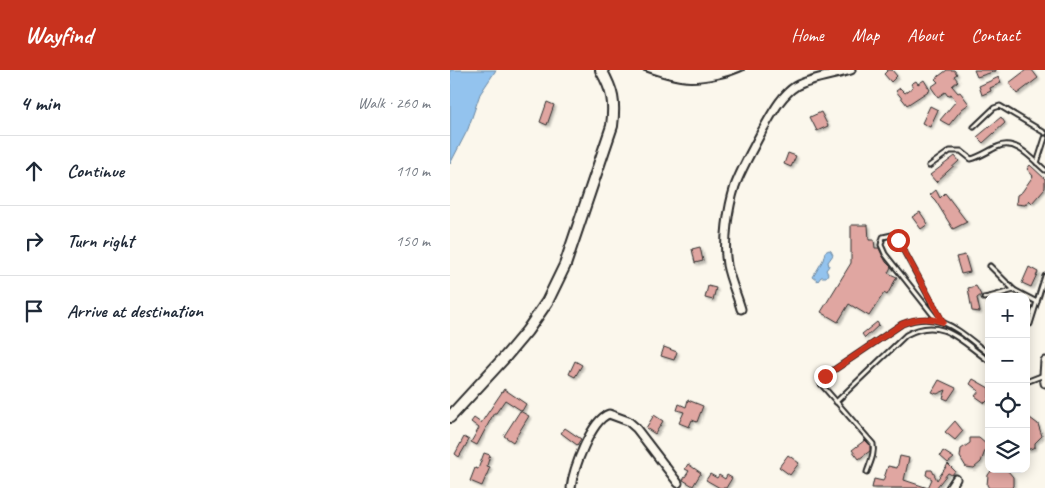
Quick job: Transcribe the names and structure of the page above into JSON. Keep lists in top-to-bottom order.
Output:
{
  "page": {
    "header": "Wayfind",
    "nav": [
      "Home",
      "Map",
      "About",
      "Contact"
    ],
    "heading": ["4 min", "Walk · 260 m"],
    "list": [
      ["Continue", "110 m"],
      ["Turn right", "150 m"],
      "Arrive at destination"
    ],
    "map_buttons": ["+", "−"]
  }
}
